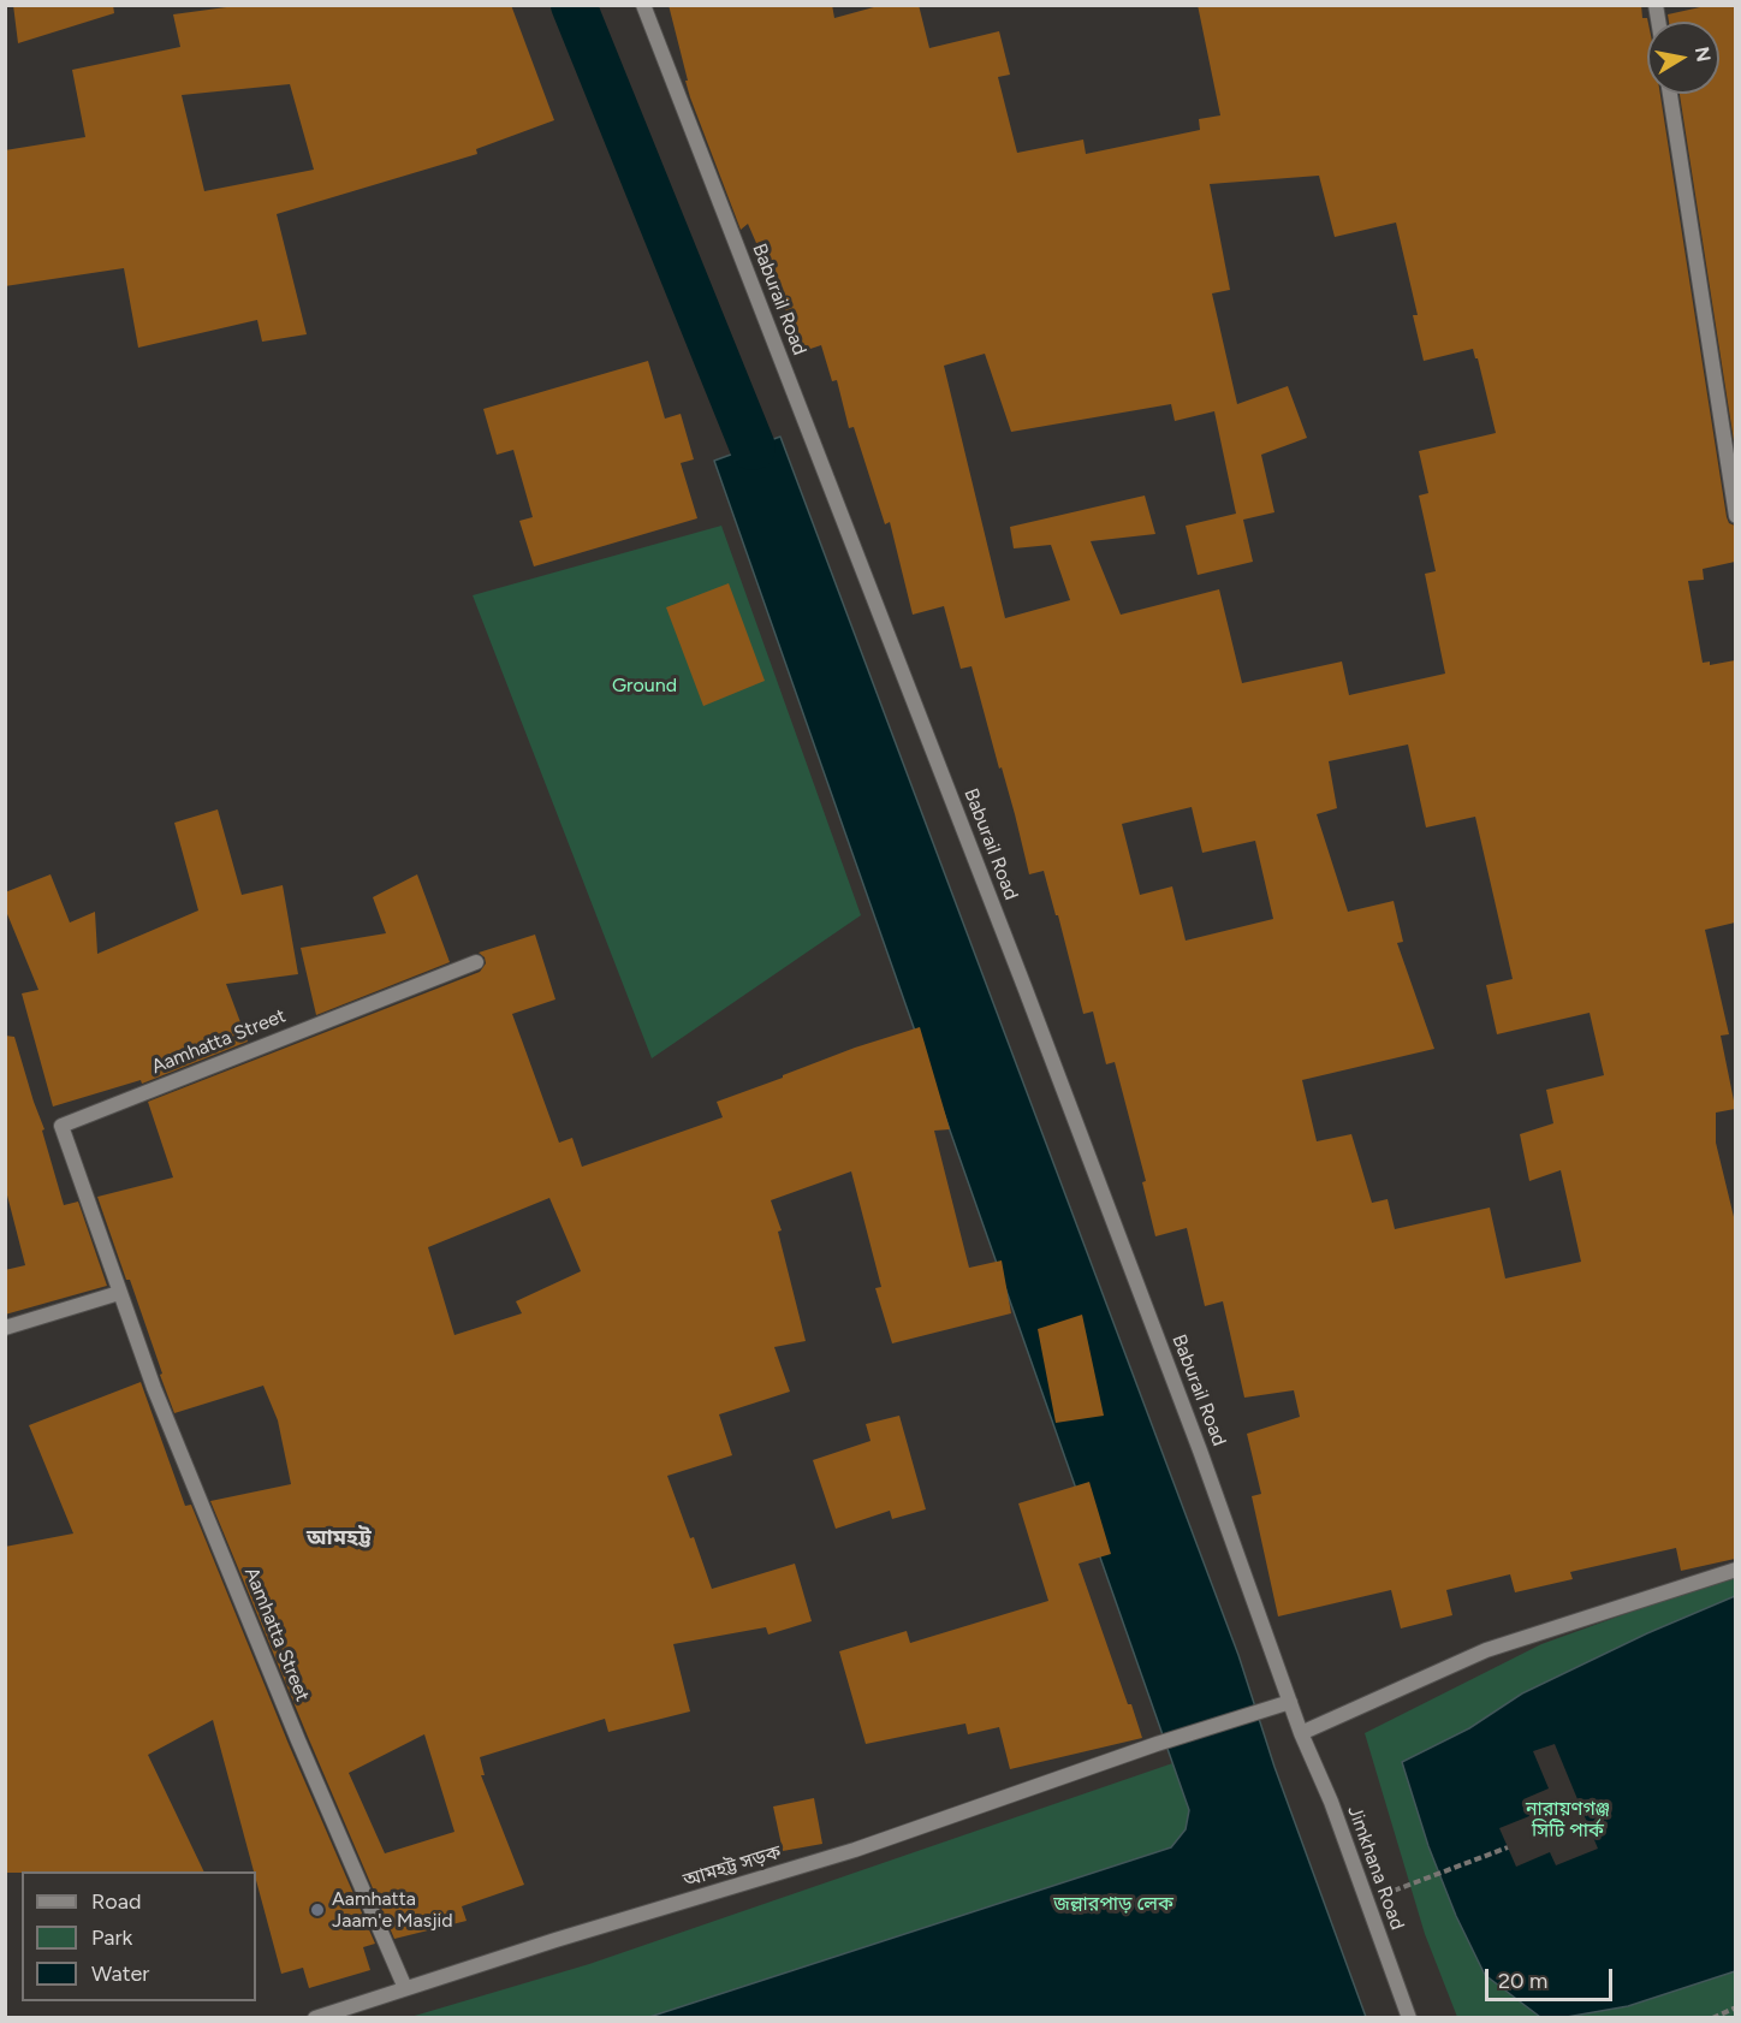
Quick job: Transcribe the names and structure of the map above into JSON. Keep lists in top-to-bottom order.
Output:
{
  "streets": {
    "street": [
      "Baburail Road",
      "Aamhatta Street",
      "আমহট্ট সড়ক",
      "Jimkhana Road"
    ]
  },
  "crossings": [
    ["Baburail Road", "আমহট্ট সড়ক"],
    ["Baburail Road", "Jimkhana Road"],
    ["Aamhatta Street", "আমহট্ট সড়ক"]
  ],
  "districts": ["আমহট্ট"],
  "parks": ["Ground", "নারায়ণগঞ্জ সিটি পার্ক", "জল্লারপাড় লেক"],
  "places": ["Aamhatta Jaam'e Masjid"],
  "legend": ["Road", "Park", "Water"],
  "scale_bar": "20 m",
  "north": "right"
}
